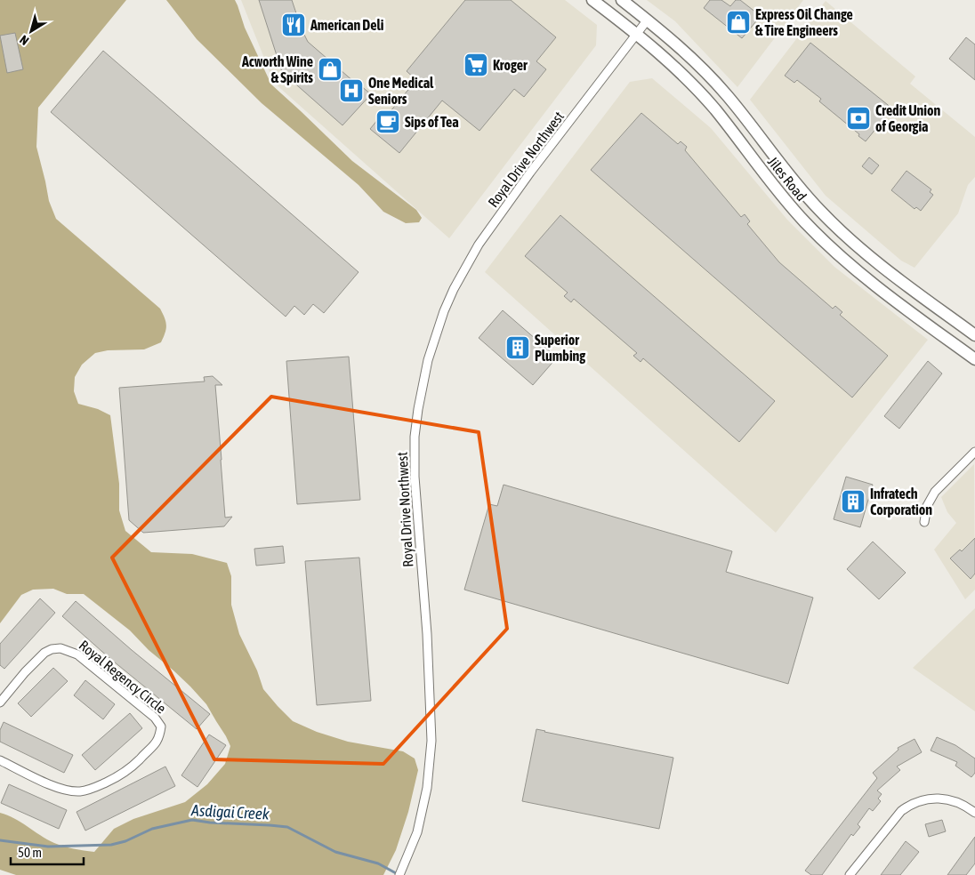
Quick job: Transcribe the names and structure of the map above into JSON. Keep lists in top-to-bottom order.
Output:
{
  "streets": {
    "street": ["Royal Drive Northwest", "Jiles Road", "Royal Regency Circle"]
  },
  "crossings": [
    ["Royal Drive Northwest", "Jiles Road"]
  ],
  "water": ["Asdigai Creek"],
  "places": {
    "shop": ["Express Oil Change & Tire Engineers", "Acworth Wine & Spirits"],
    "restaurant": ["American Deli"],
    "supermarket": ["Kroger"],
    "hospital": ["One Medical Seniors"],
    "bank": ["Credit Union of Georgia"],
    "cafe": ["Sips of Tea"],
    "building": ["Superior Plumbing", "Infratech Corporation"]
  },
  "scale_bar": "50 m",
  "north": "bottom left"
}
